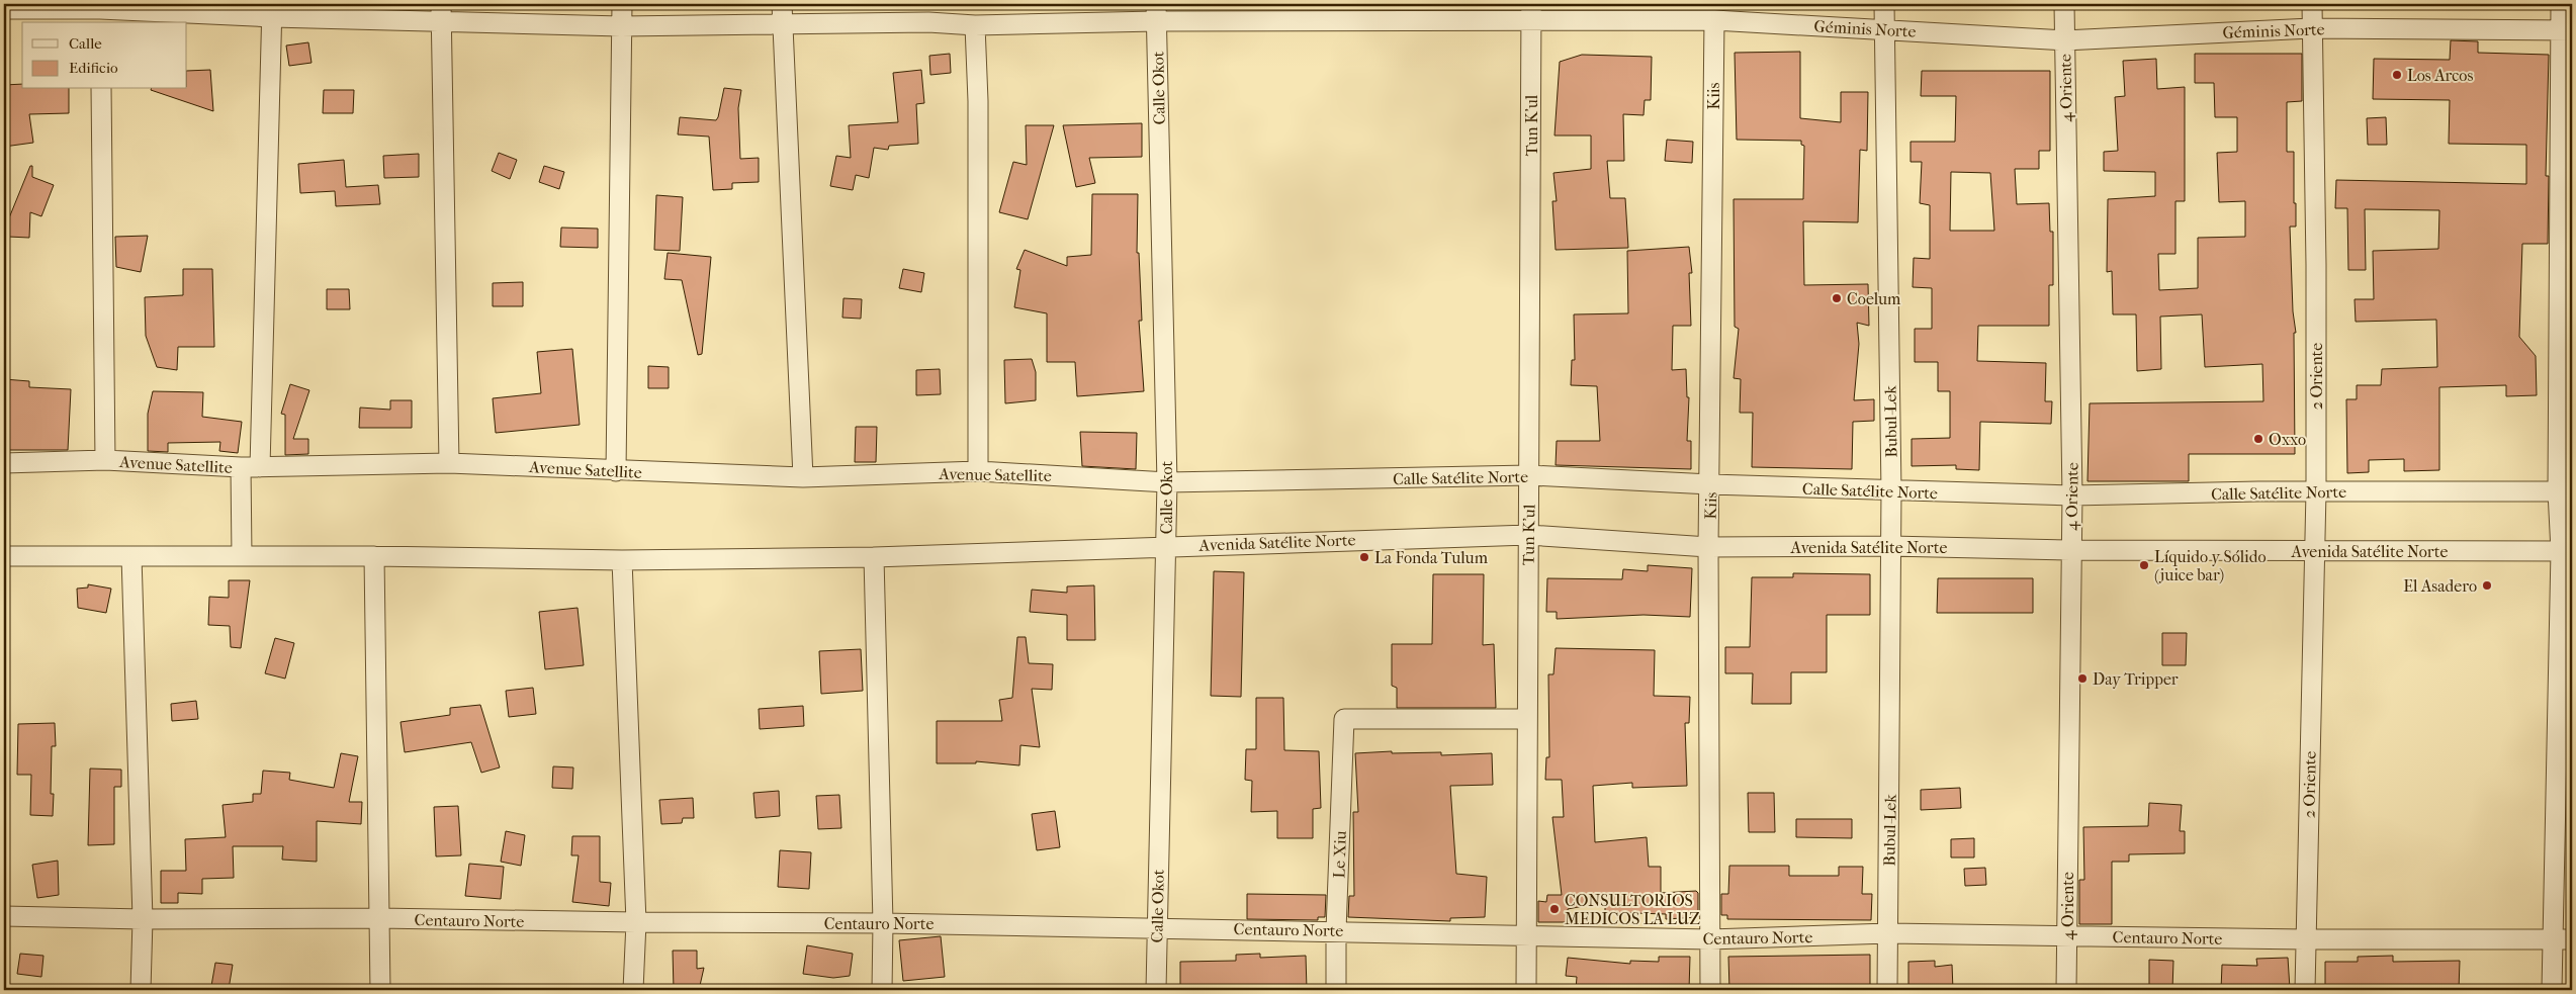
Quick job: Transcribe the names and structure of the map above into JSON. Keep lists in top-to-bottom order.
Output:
{
  "streets": {
    "street": [
      "Géminis Norte",
      "Calle Okot",
      "4 Oriente",
      "Kiis",
      "Tun K'ul",
      "2 Oriente",
      "Bubul-Lek",
      "Avenue Satellite",
      "Calle Satélite Norte",
      "Avenida Satélite Norte",
      "Le Xiu",
      "Centauro Norte"
    ]
  },
  "crossings": [
    ["Géminis Norte", "Calle Okot"],
    ["Géminis Norte", "4 Oriente"],
    ["Géminis Norte", "Kiis"],
    ["Géminis Norte", "Tun K'ul"],
    ["Géminis Norte", "2 Oriente"],
    ["Géminis Norte", "Bubul-Lek"],
    ["Calle Okot", "Avenue Satellite"],
    ["Calle Okot", "Calle Satélite Norte"],
    ["Calle Okot", "Avenida Satélite Norte"],
    ["Calle Okot", "Centauro Norte"],
    ["4 Oriente", "Calle Satélite Norte"],
    ["4 Oriente", "Avenida Satélite Norte"],
    ["4 Oriente", "Centauro Norte"],
    ["Kiis", "Calle Satélite Norte"],
    ["Kiis", "Avenida Satélite Norte"],
    ["Kiis", "Centauro Norte"],
    ["Tun K'ul", "Calle Satélite Norte"],
    ["Tun K'ul", "Avenida Satélite Norte"],
    ["Tun K'ul", "Le Xiu"],
    ["Tun K'ul", "Centauro Norte"],
    ["2 Oriente", "Calle Satélite Norte"],
    ["2 Oriente", "Avenida Satélite Norte"],
    ["2 Oriente", "Centauro Norte"],
    ["Bubul-Lek", "Calle Satélite Norte"],
    ["Bubul-Lek", "Avenida Satélite Norte"],
    ["Bubul-Lek", "Centauro Norte"],
    ["Avenue Satellite", "Calle Satélite Norte"],
    ["Le Xiu", "Centauro Norte"]
  ],
  "places": [
    "Los Arcos",
    "Coelum",
    "Oxxo",
    "La Fonda Tulum",
    "Líquido y Sólido (juice bar)",
    "El Asadero",
    "Day Tripper",
    "CONSULTORIOS MEDICOS LA LUZ"
  ],
  "legend": ["Calle", "Edificio"]
}
